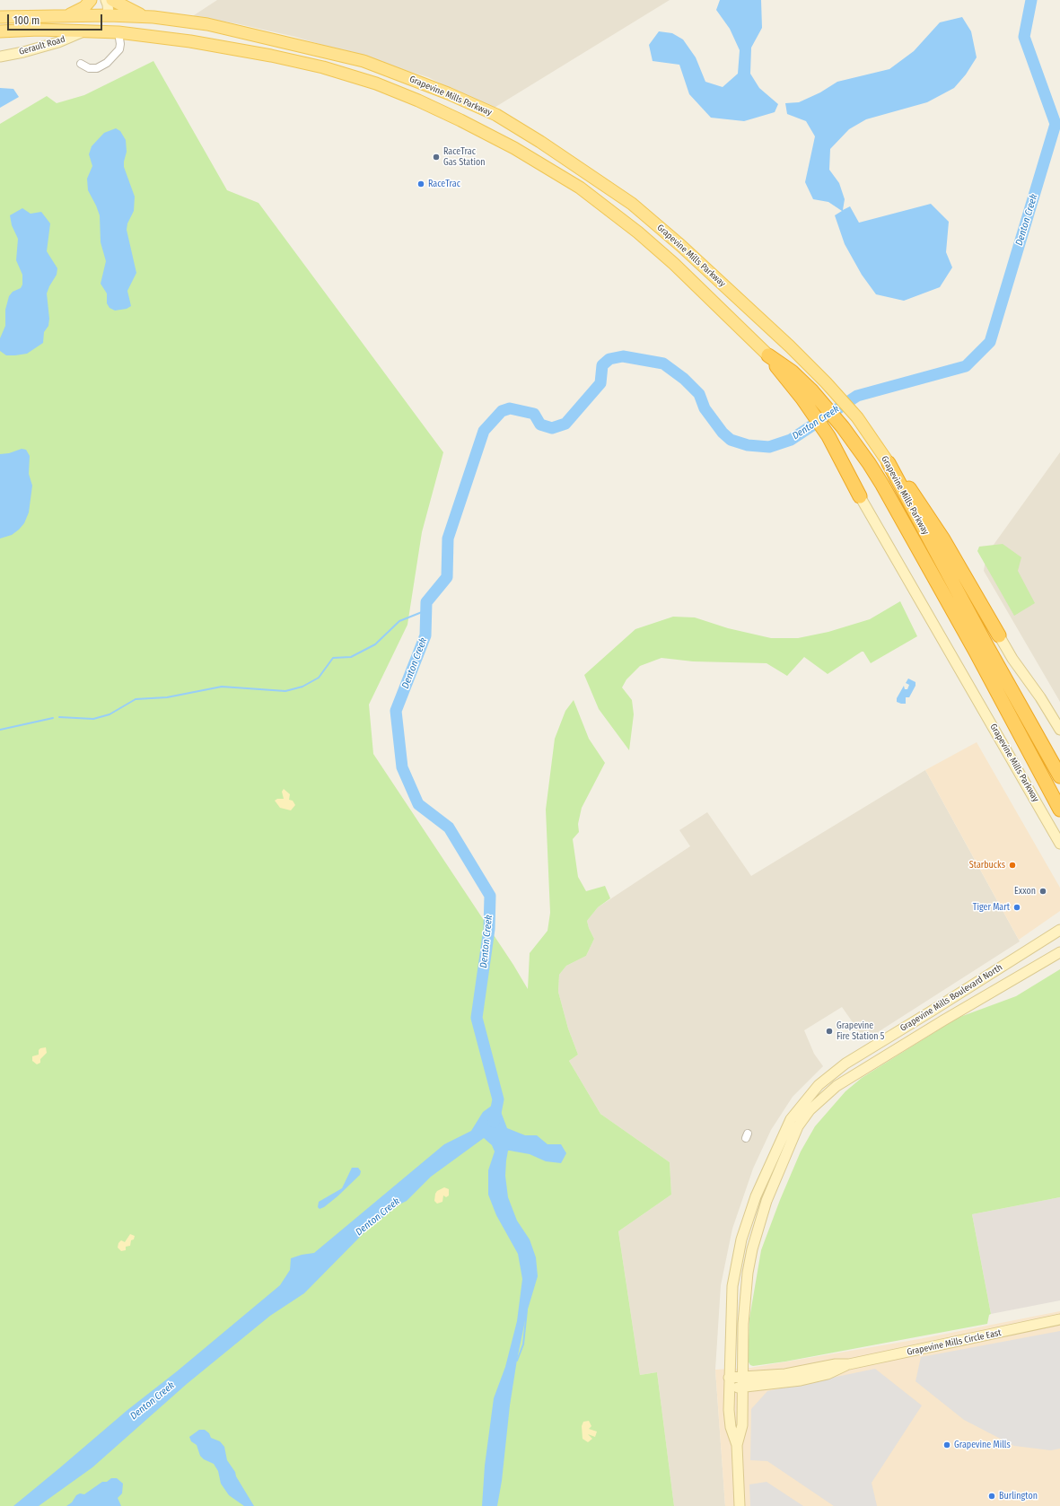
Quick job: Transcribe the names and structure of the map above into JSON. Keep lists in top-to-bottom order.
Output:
{
  "streets": {
    "highway": ["Grapevine Mills Parkway"],
    "street": ["Gerault Road", "Grapevine Mills Boulevard North", "Grapevine Mills Circle East"]
  },
  "crossings": [
    ["Gerault Road", "Grapevine Mills Parkway"],
    ["Grapevine Mills Boulevard North", "Grapevine Mills Circle East"]
  ],
  "water": ["Denton Creek"],
  "places": [
    "RaceTrac Gas Station",
    "RaceTrac",
    "Starbucks",
    "Exxon",
    "Tiger Mart",
    "Grapevine Fire Station 5",
    "Grapevine Mills",
    "Burlington"
  ],
  "scale_bar": "100 m"
}
